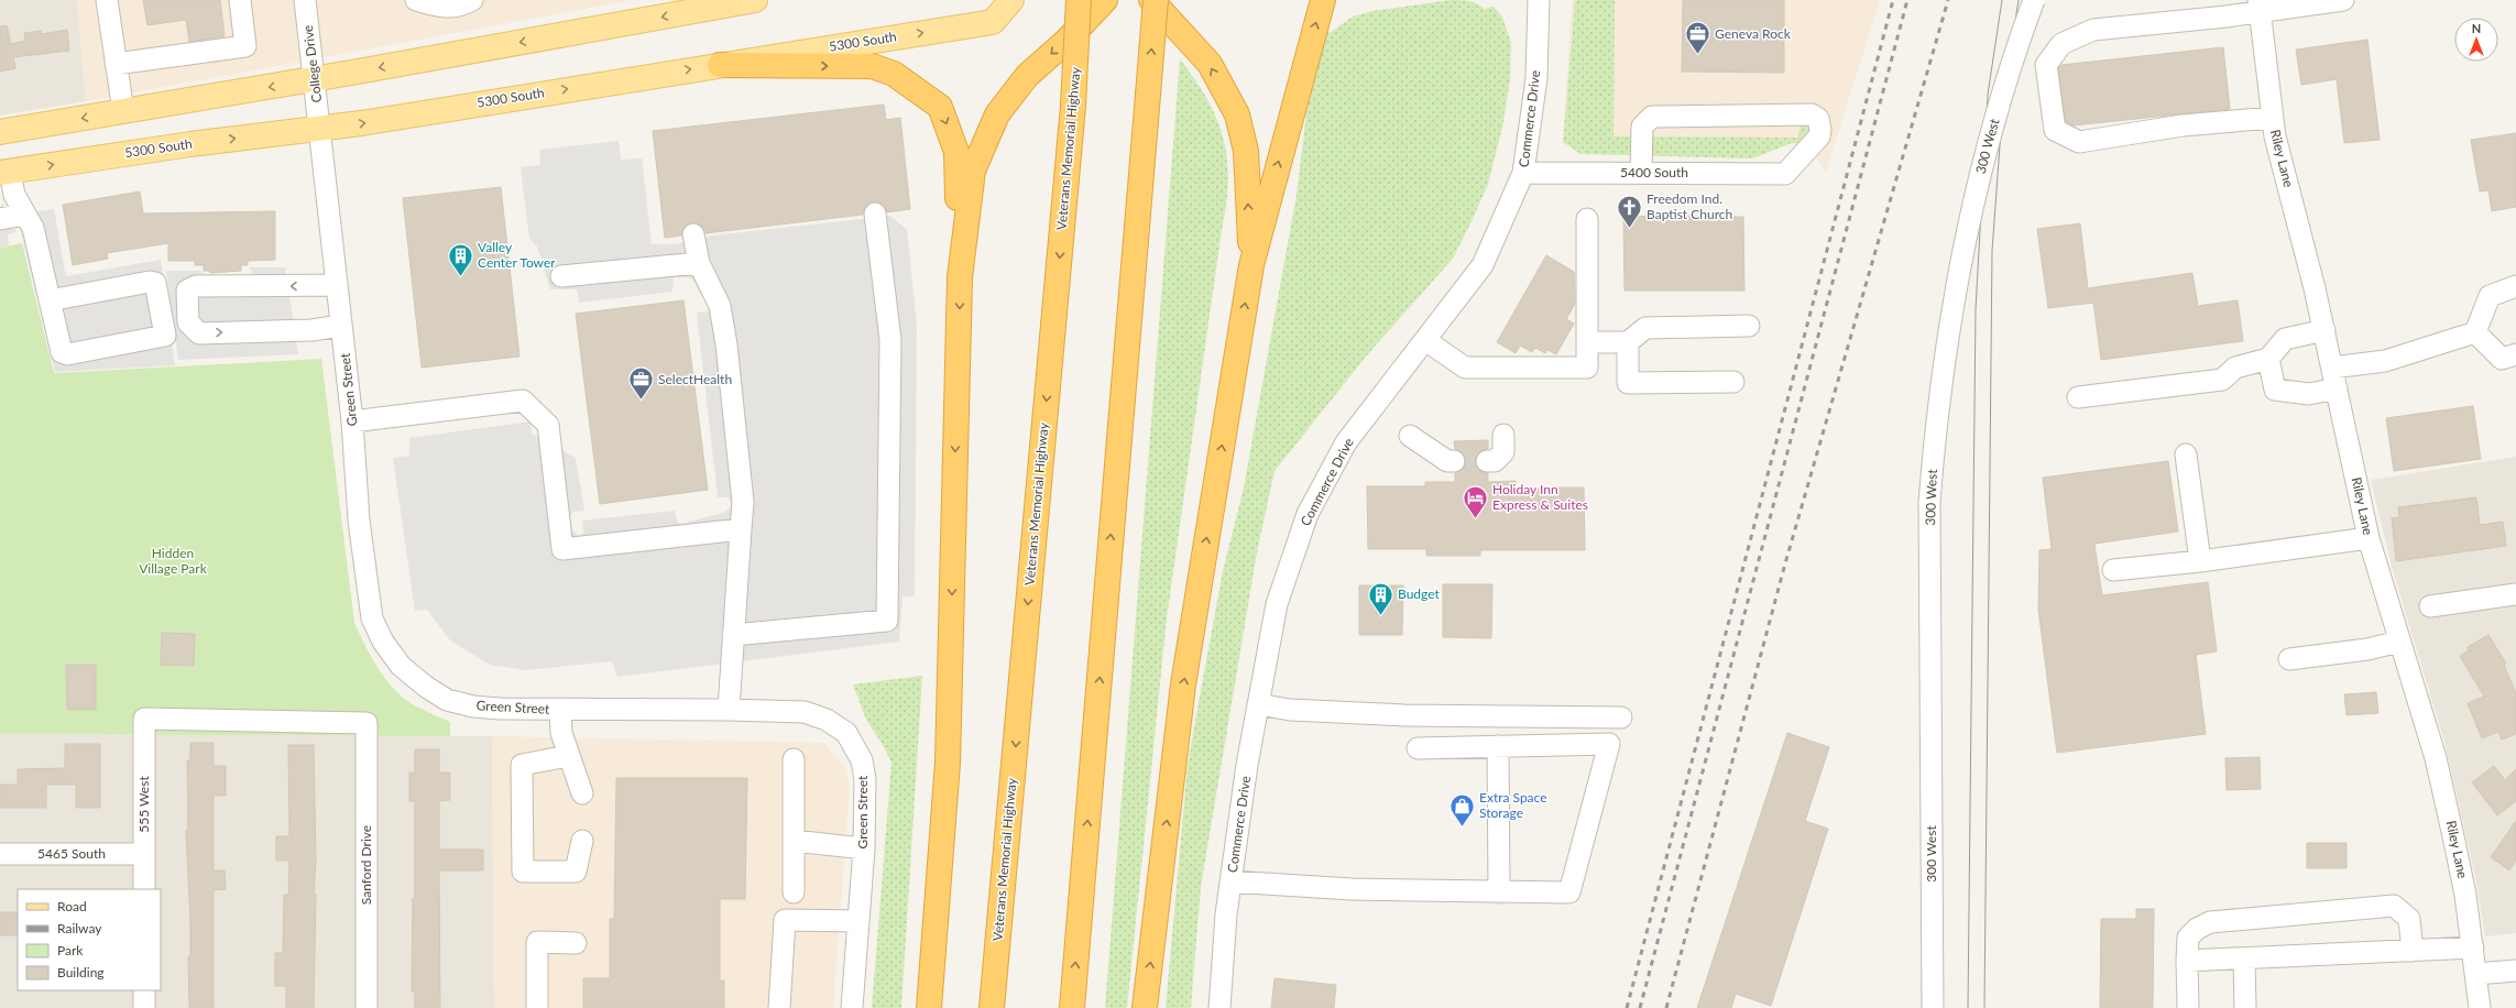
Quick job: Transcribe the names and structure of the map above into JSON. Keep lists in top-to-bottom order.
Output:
{
  "streets": {
    "highway": ["Veterans Memorial Highway"],
    "main road": ["5300 South"],
    "street": [
      "College Drive",
      "Commerce Drive",
      "300 West",
      "Riley Lane",
      "5400 South",
      "Green Street",
      "555 West",
      "5465 South",
      "Sanford Drive"
    ]
  },
  "crossings": [
    ["5300 South", "College Drive"],
    ["5300 South", "Green Street"],
    ["College Drive", "Green Street"],
    ["Commerce Drive", "5400 South"],
    ["555 West", "5465 South"],
    ["555 West", "Sanford Drive"]
  ],
  "parks": ["Hidden Village Park"],
  "places": {
    "office": ["Geneva Rock", "SelectHealth"],
    "church": ["Freedom Ind. Baptist Church"],
    "building": ["Valley Center Tower", "Budget"],
    "hotel": ["Holiday Inn Express & Suites"],
    "shop": ["Extra Space Storage"]
  },
  "legend": [
    "Road",
    "Railway",
    "Park",
    "Building"
  ],
  "north": "top"
}
